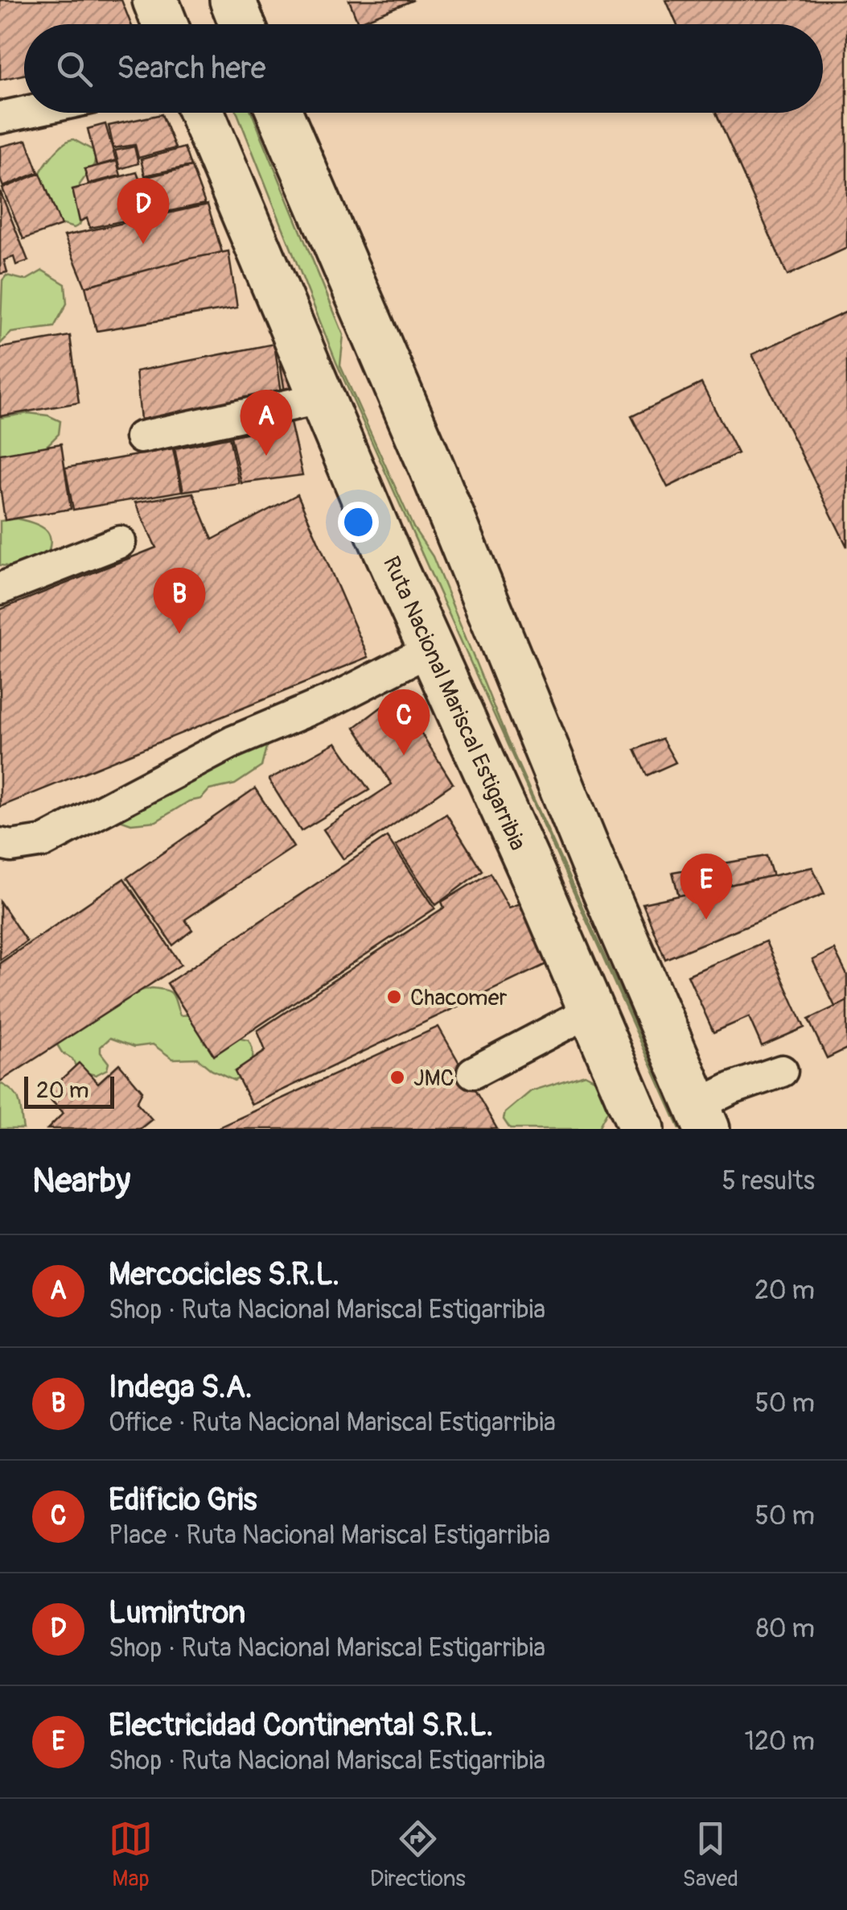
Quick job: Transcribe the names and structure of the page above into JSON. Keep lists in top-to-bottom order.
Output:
{
  "streets": {
    "highway": ["Ruta Nacional Mariscal Estigarribia"]
  },
  "places": ["Chacomer", "JMC"],
  "scale_bar": "20 m",
  "page": {
    "search": "Search here",
    "pins": [
      "D",
      "A",
      "B",
      "C",
      "E"
    ],
    "scale": "20 m",
    "heading": ["Nearby", "5 results"],
    "list": [
      {
        "mark": "A",
        "name": "Mercocicles S.R.L.",
        "note": "Shop · Ruta Nacional Mariscal Estigarribia",
        "value": "20 m"
      },
      {
        "mark": "B",
        "name": "Indega S.A.",
        "note": "Office · Ruta Nacional Mariscal Estigarribia",
        "value": "50 m"
      },
      {
        "mark": "C",
        "name": "Edificio Gris",
        "note": "Place · Ruta Nacional Mariscal Estigarribia",
        "value": "50 m"
      },
      {
        "mark": "D",
        "name": "Lumintron",
        "note": "Shop · Ruta Nacional Mariscal Estigarribia",
        "value": "80 m"
      },
      {
        "mark": "E",
        "name": "Electricidad Continental S.R.L.",
        "note": "Shop · Ruta Nacional Mariscal Estigarribia",
        "value": "120 m"
      }
    ],
    "nav": ["Map", "Directions", "Saved"]
  }
}
